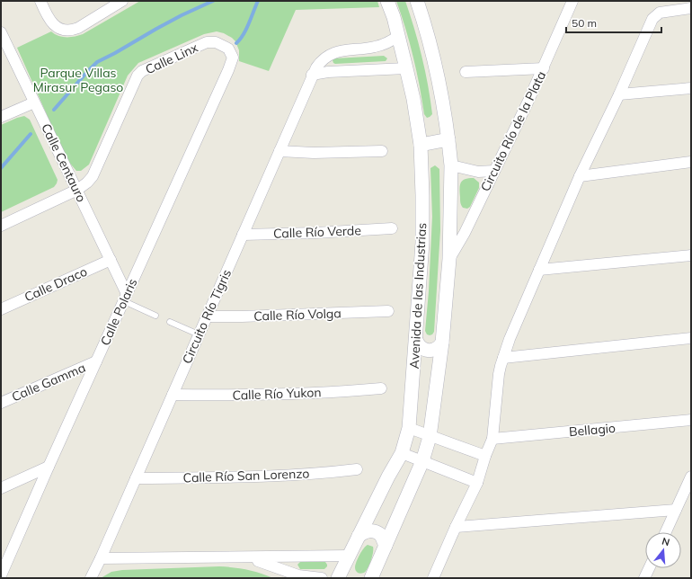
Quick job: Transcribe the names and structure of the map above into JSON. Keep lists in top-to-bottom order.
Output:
{
  "streets": {
    "street": [
      "Calle Linx",
      "Circuito Río de la Plata",
      "Calle Centauro",
      "Calle Río Verde",
      "Calle Draco",
      "Avenida de las Industrias",
      "Calle Polaris",
      "Calle Río Volga",
      "Circuito Río Tigris",
      "Calle Gamma",
      "Calle Río Yukon",
      "Bellagio",
      "Calle Río San Lorenzo"
    ]
  },
  "crossings": [
    ["Calle Linx", "Calle Centauro"],
    ["Calle Linx", "Calle Polaris"],
    ["Circuito Río de la Plata", "Avenida de las Industrias"],
    ["Calle Centauro", "Calle Draco"],
    ["Calle Centauro", "Calle Polaris"],
    ["Calle Río Verde", "Circuito Río Tigris"],
    ["Avenida de las Industrias", "Circuito Río Tigris"],
    ["Calle Polaris", "Calle Gamma"],
    ["Calle Río Volga", "Circuito Río Tigris"],
    ["Circuito Río Tigris", "Calle Río Yukon"],
    ["Circuito Río Tigris", "Calle Río San Lorenzo"]
  ],
  "parks": ["Parque Villas Mirasur Pegaso"],
  "scale_bar": "50 m",
  "north": "top"
}
